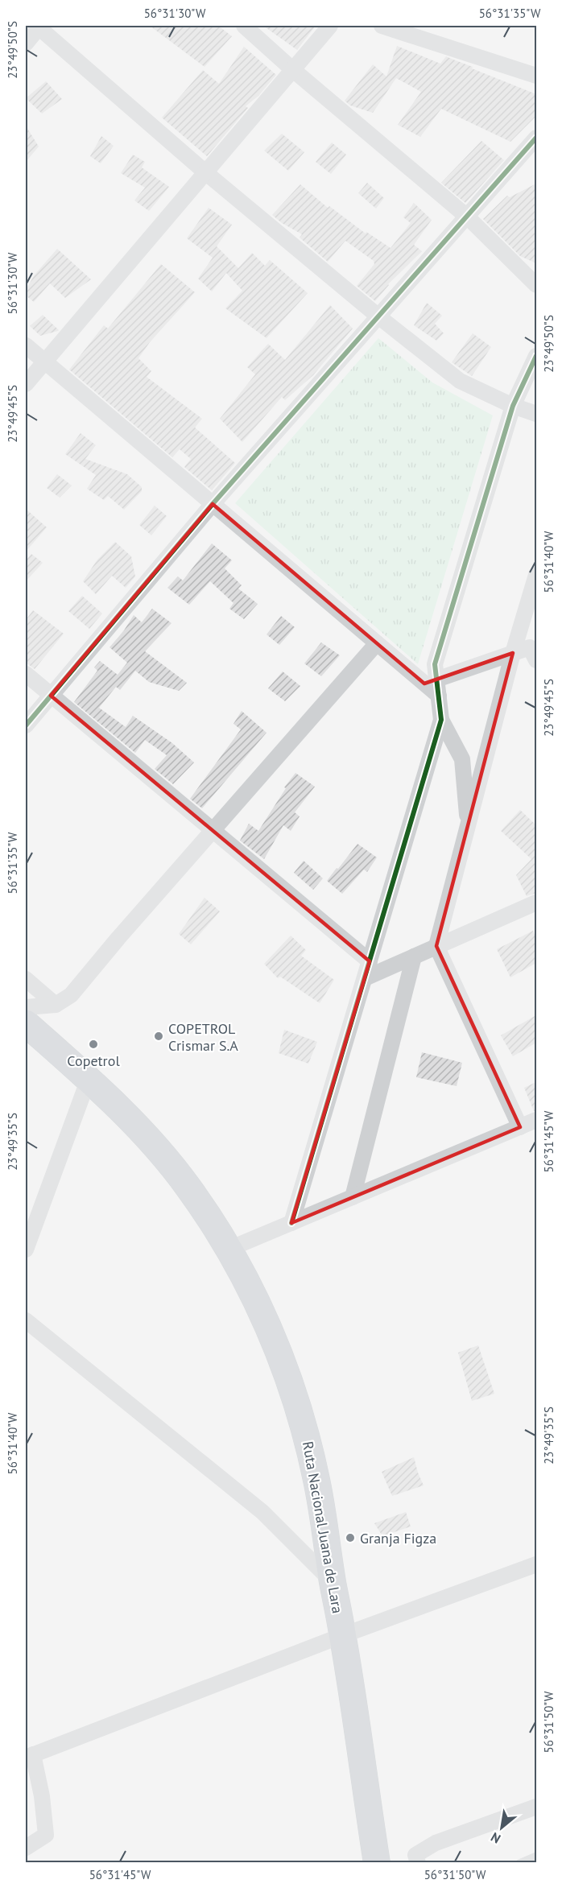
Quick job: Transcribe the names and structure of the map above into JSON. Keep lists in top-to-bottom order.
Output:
{
  "streets": {
    "highway": ["Ruta Nacional Juana de Lara"]
  },
  "places": ["COPETROL Crismar S.A", "Copetrol", "Granja Figza"],
  "north": "bottom left",
  "coordinates": [
    "56°31'30\"W",
    "56°31'35\"W",
    "23°49'50\"S",
    "23°49'45\"S",
    "56°31'40\"W",
    "56°31'45\"W",
    "23°49'35\"S",
    "56°31'50\"W"
  ]
}
